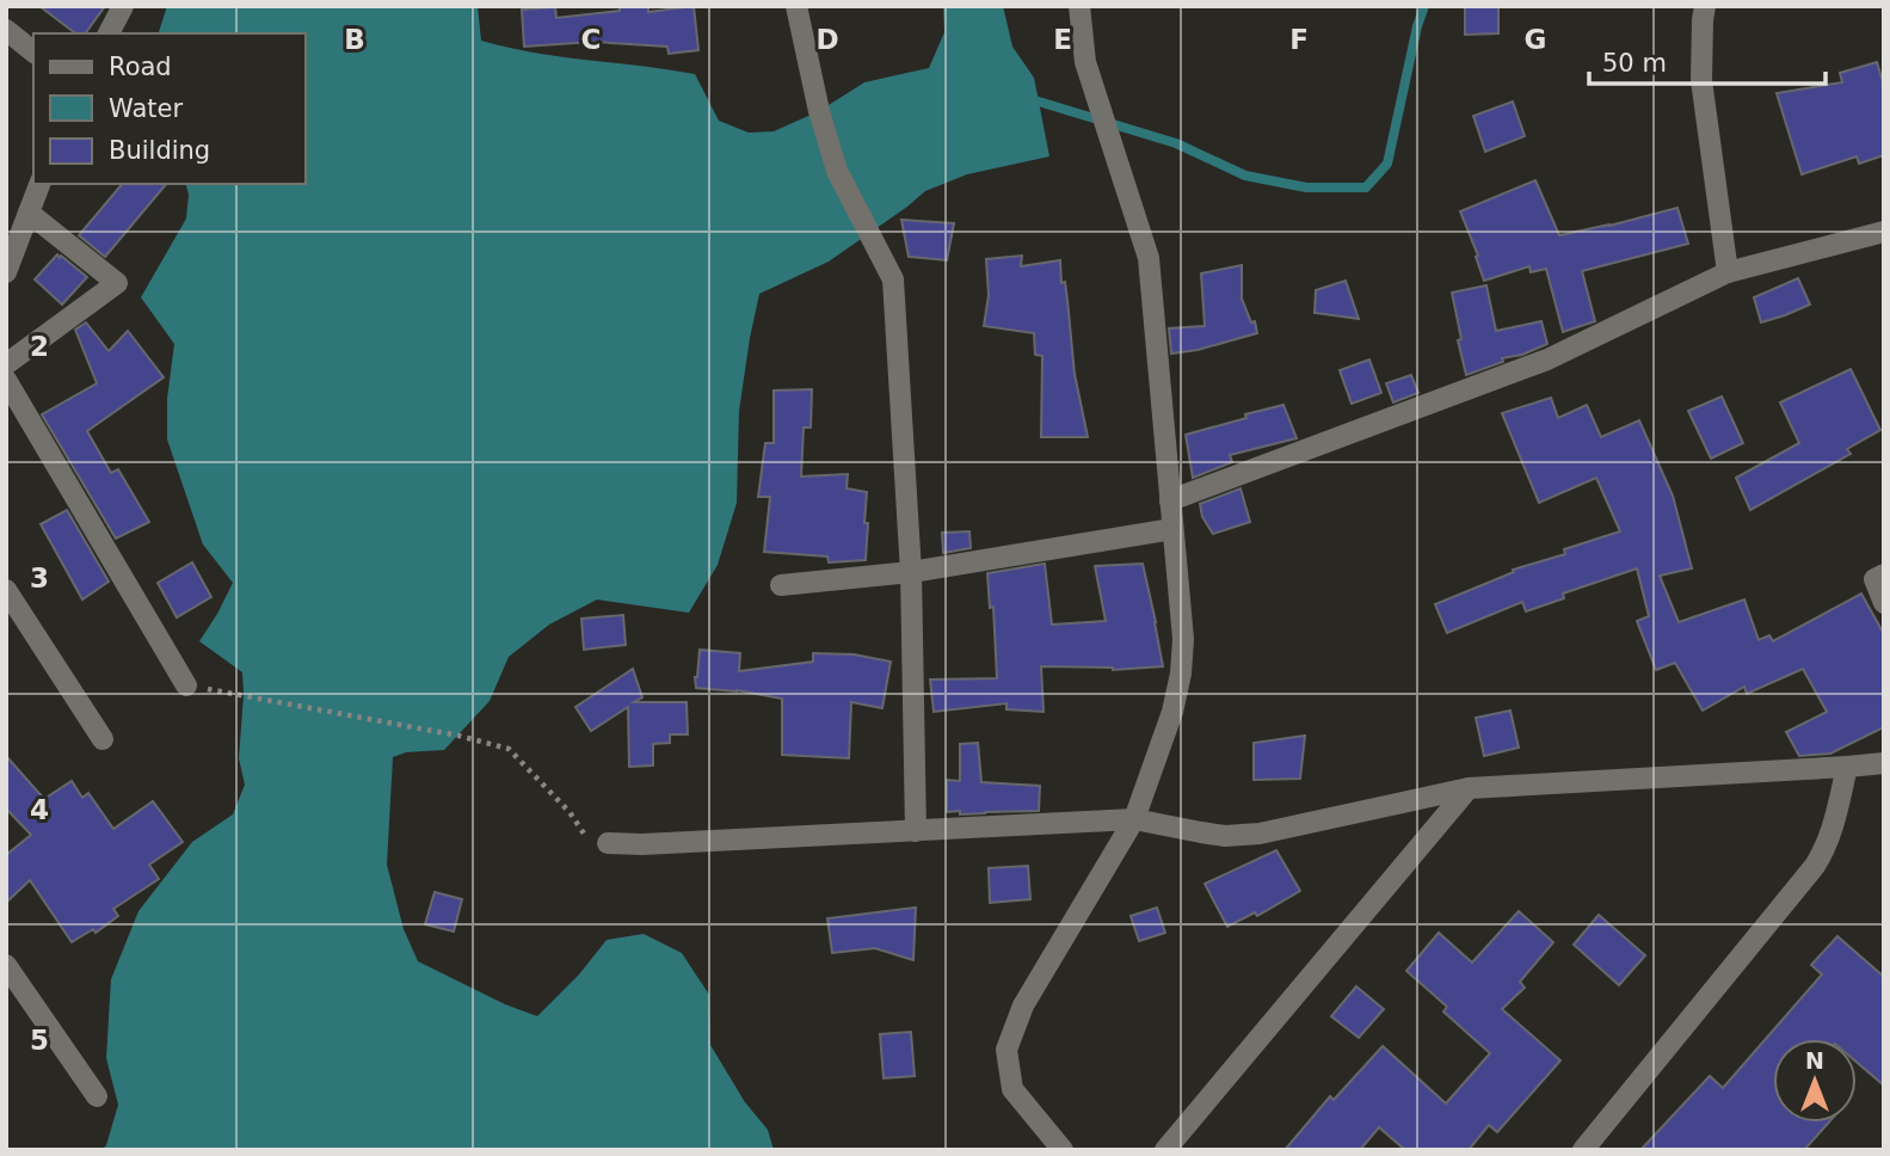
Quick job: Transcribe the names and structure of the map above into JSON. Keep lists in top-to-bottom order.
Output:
{
  "legend": ["Road", "Water", "Building"],
  "scale_bar": "50 m",
  "north": "top",
  "grid": {
    "columns": [
      "B",
      "C",
      "D",
      "E",
      "F",
      "G"
    ],
    "rows": [
      "2",
      "3",
      "4",
      "5"
    ]
  }
}
